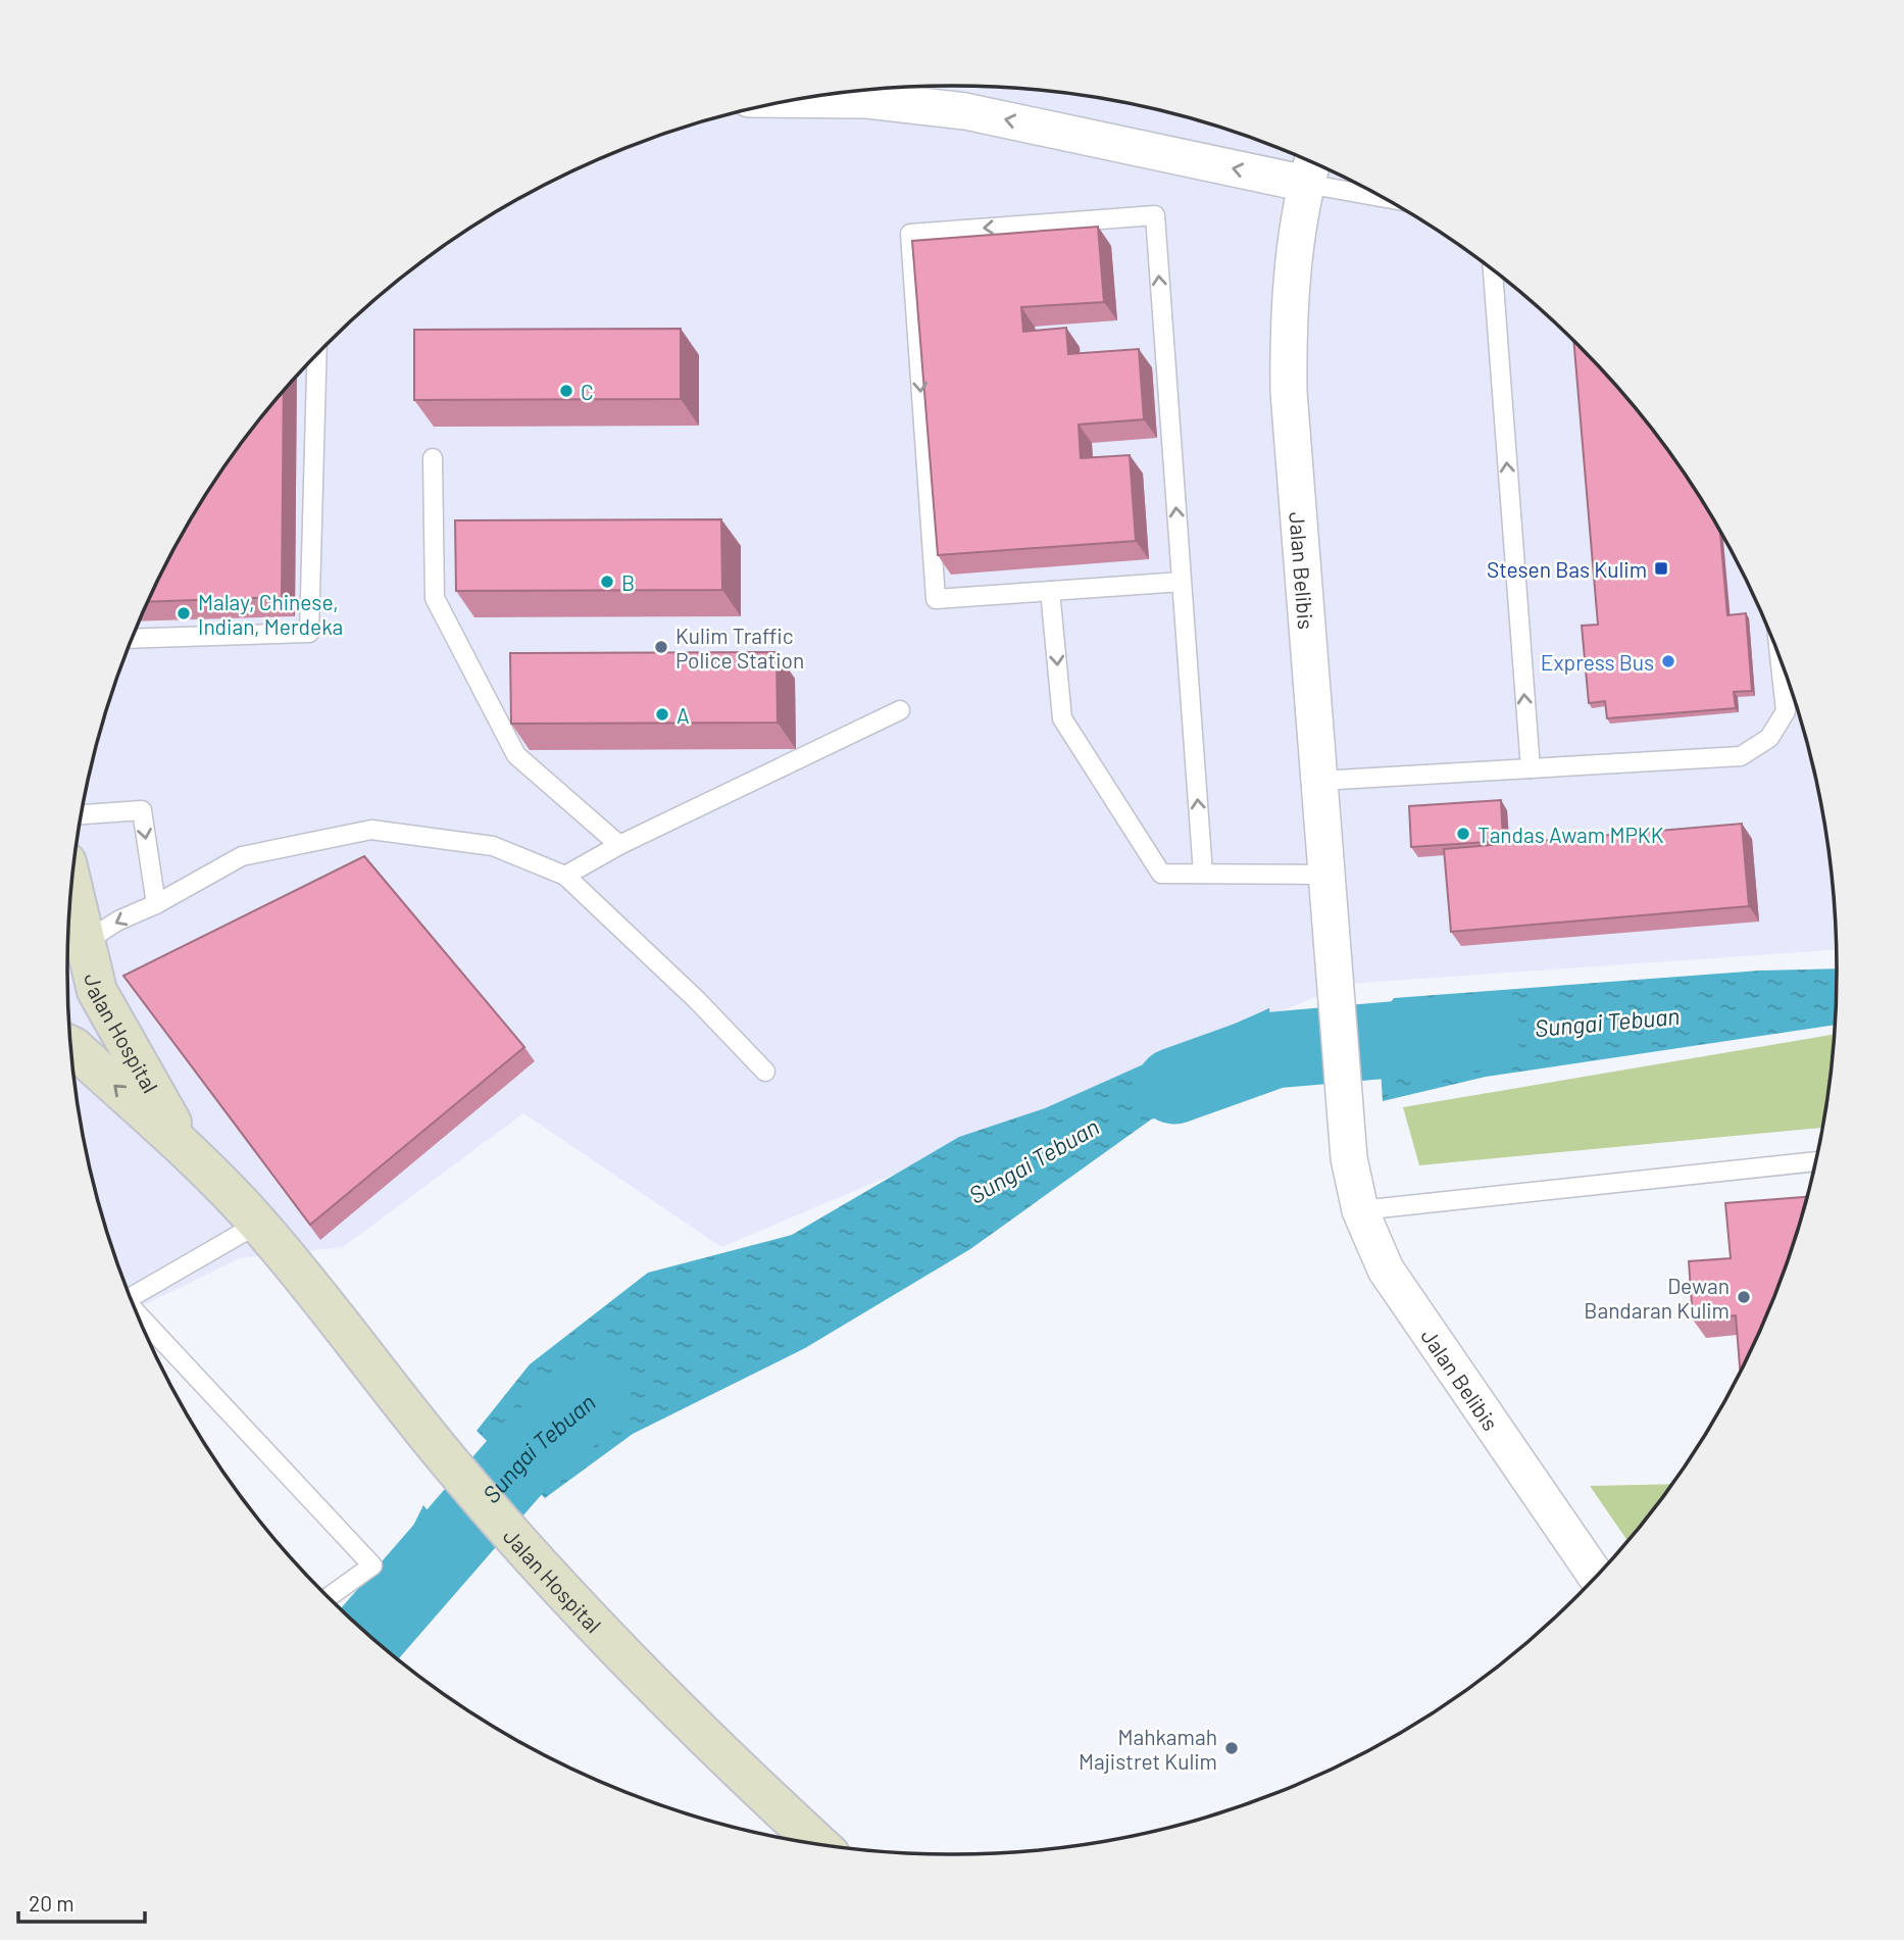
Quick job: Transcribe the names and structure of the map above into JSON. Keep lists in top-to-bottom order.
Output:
{
  "streets": {
    "main road": ["Jalan Hospital"],
    "street": ["Jalan Belibis"]
  },
  "water": ["Sungai Tebuan"],
  "places": {
    "other": [
      "C",
      "B",
      "Malay, Chinese, Indian, Merdeka",
      "Kulim Traffic Police Station",
      "Express Bus",
      "A",
      "Tandas Awam MPKK",
      "Dewan Bandaran Kulim",
      "Mahkamah Majistret Kulim"
    ],
    "transit": ["Stesen Bas Kulim"]
  },
  "scale_bar": "20 m"
}
